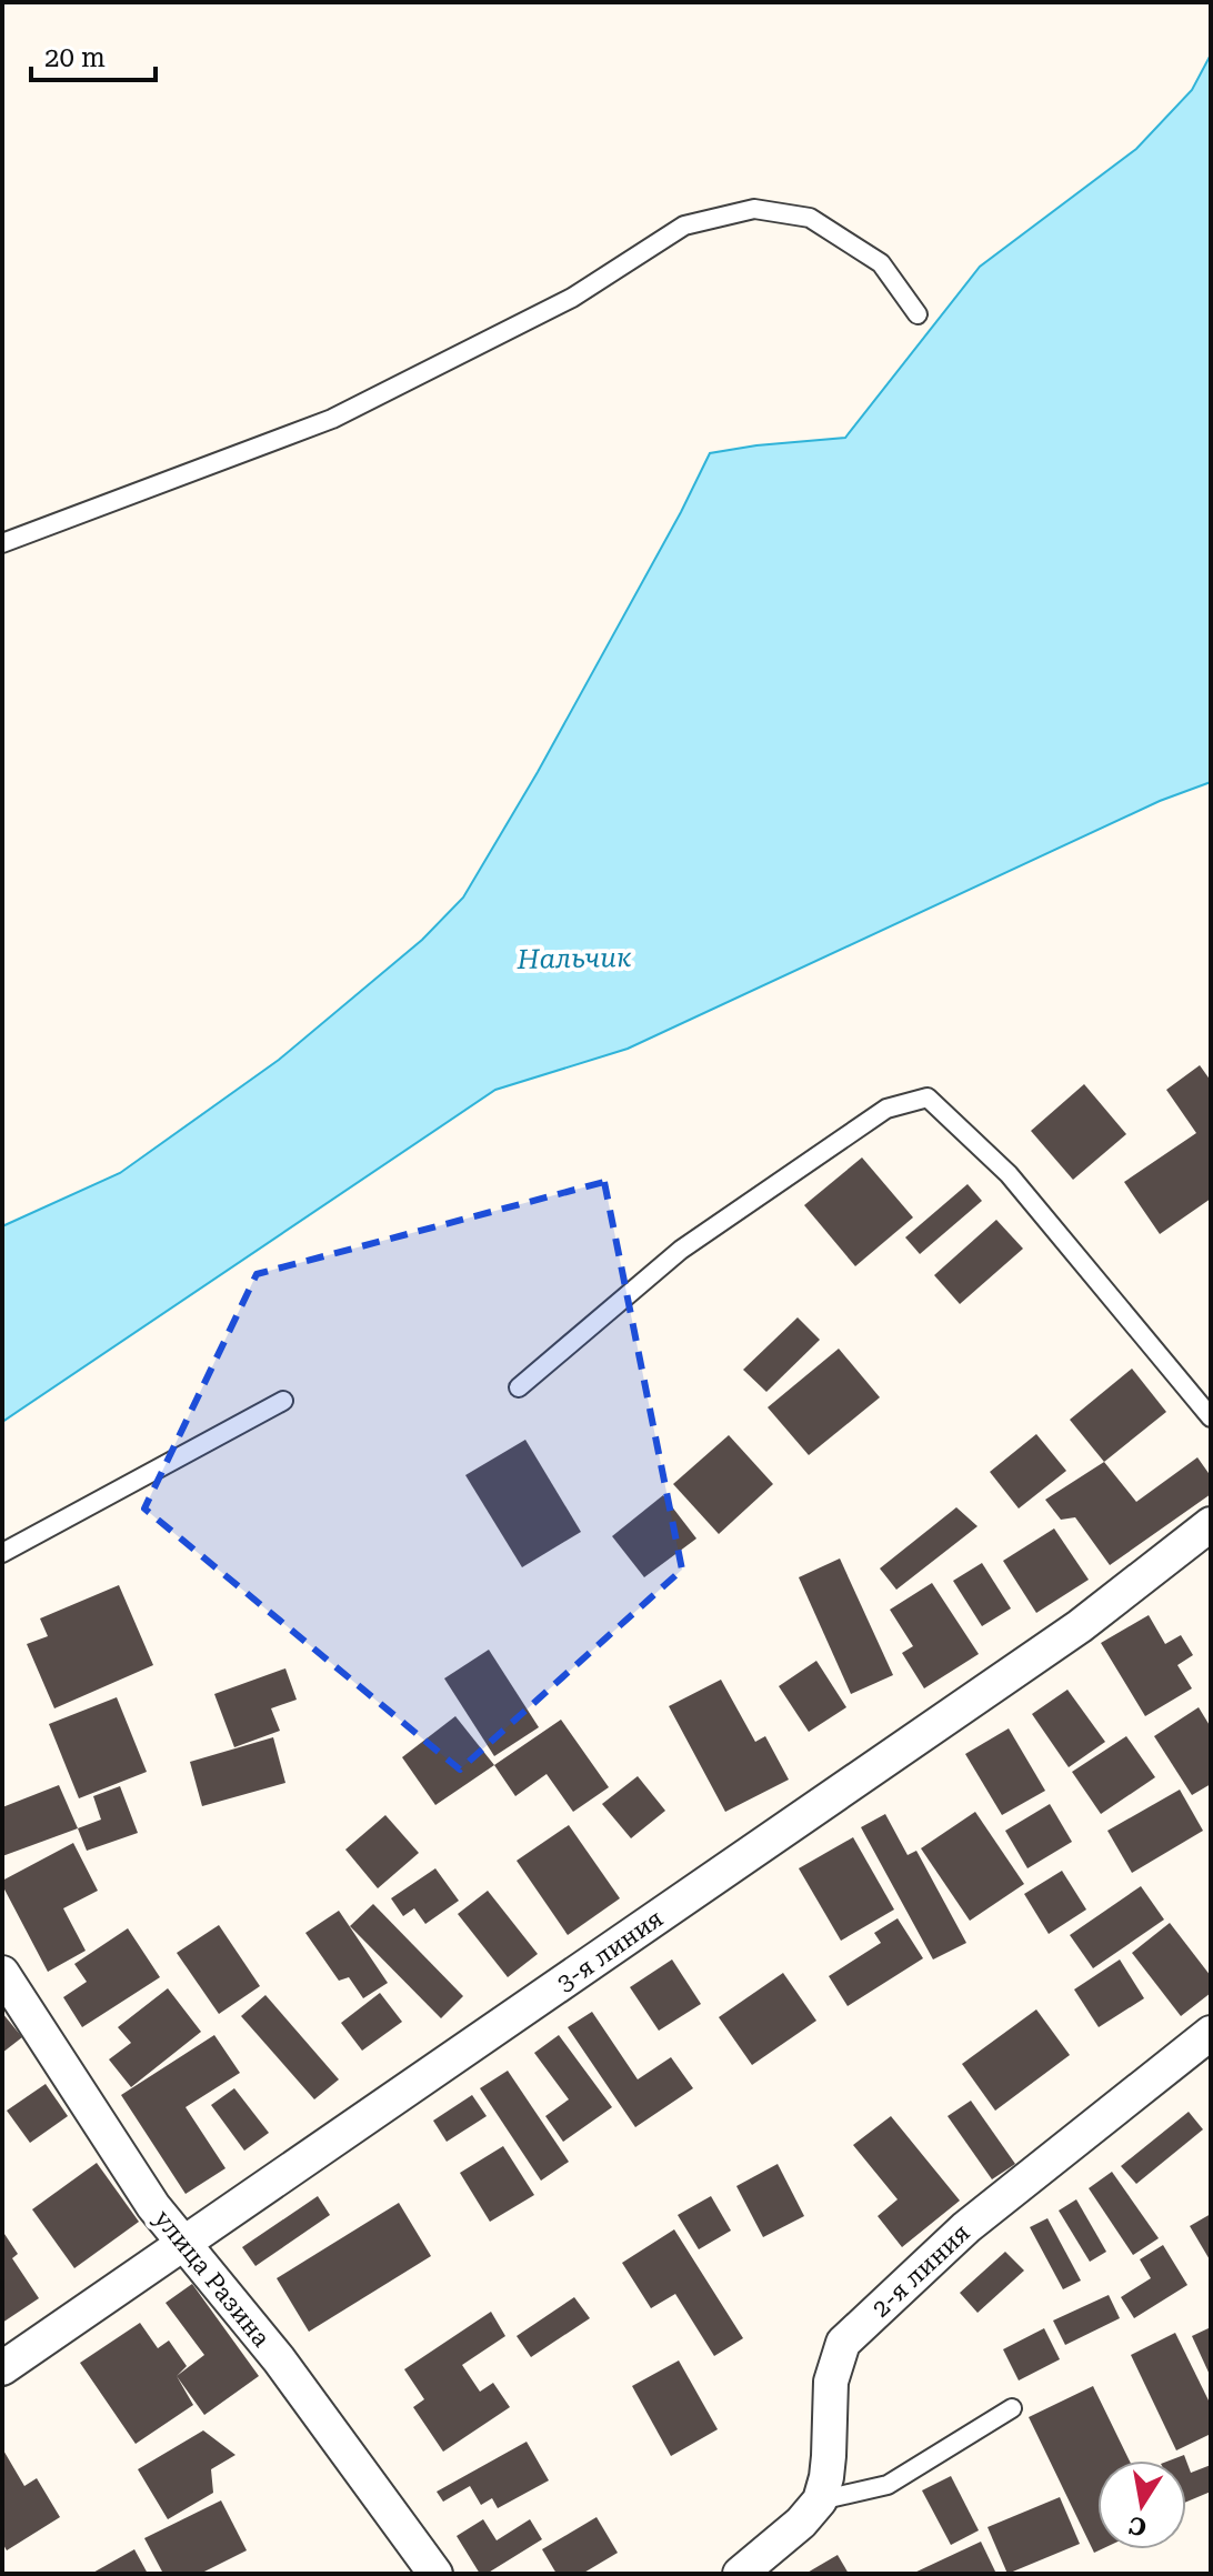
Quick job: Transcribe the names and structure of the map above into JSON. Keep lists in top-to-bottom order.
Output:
{
  "streets": {
    "street": ["3-я линия", "2-я линия", "улица Разина"]
  },
  "crossings": [
    ["3-я линия", "улица Разина"]
  ],
  "water": ["Нальчик"],
  "scale_bar": "20 m",
  "north": "bottom"
}
